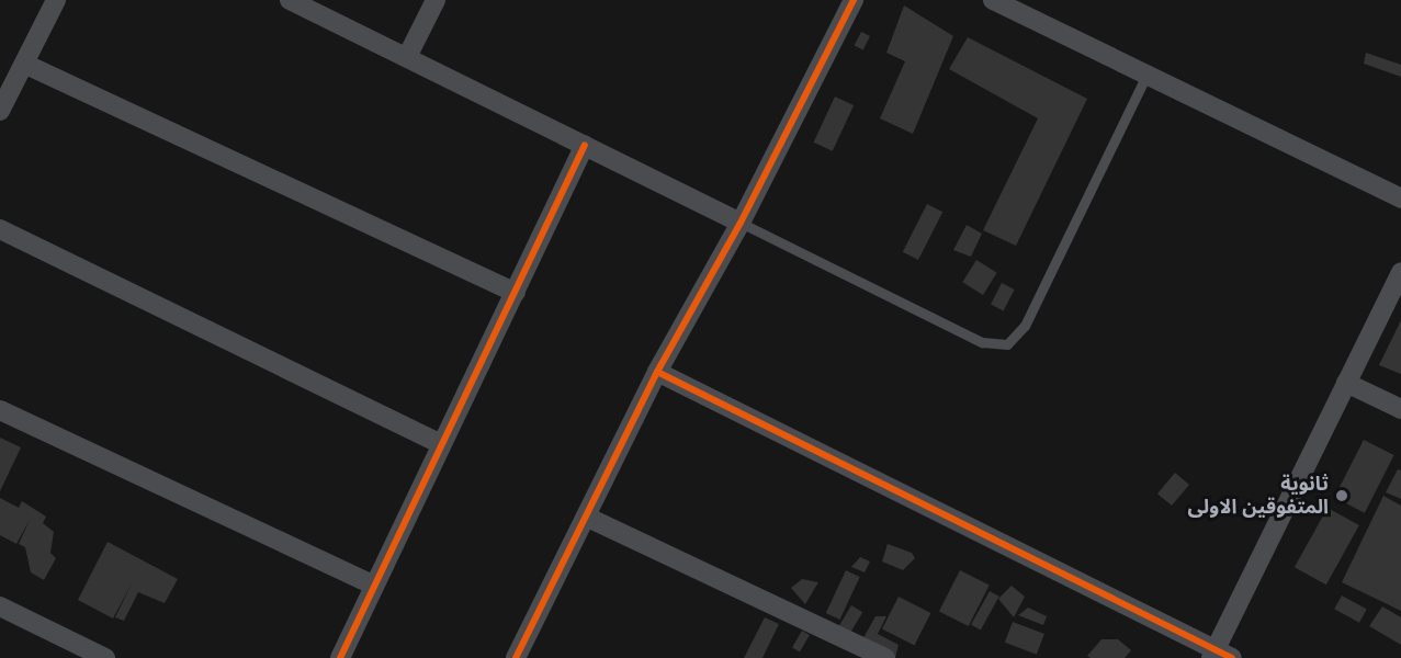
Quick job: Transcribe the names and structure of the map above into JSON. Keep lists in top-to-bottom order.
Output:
{
  "places": ["ثانوية المتفوقين الاولى"]
}
